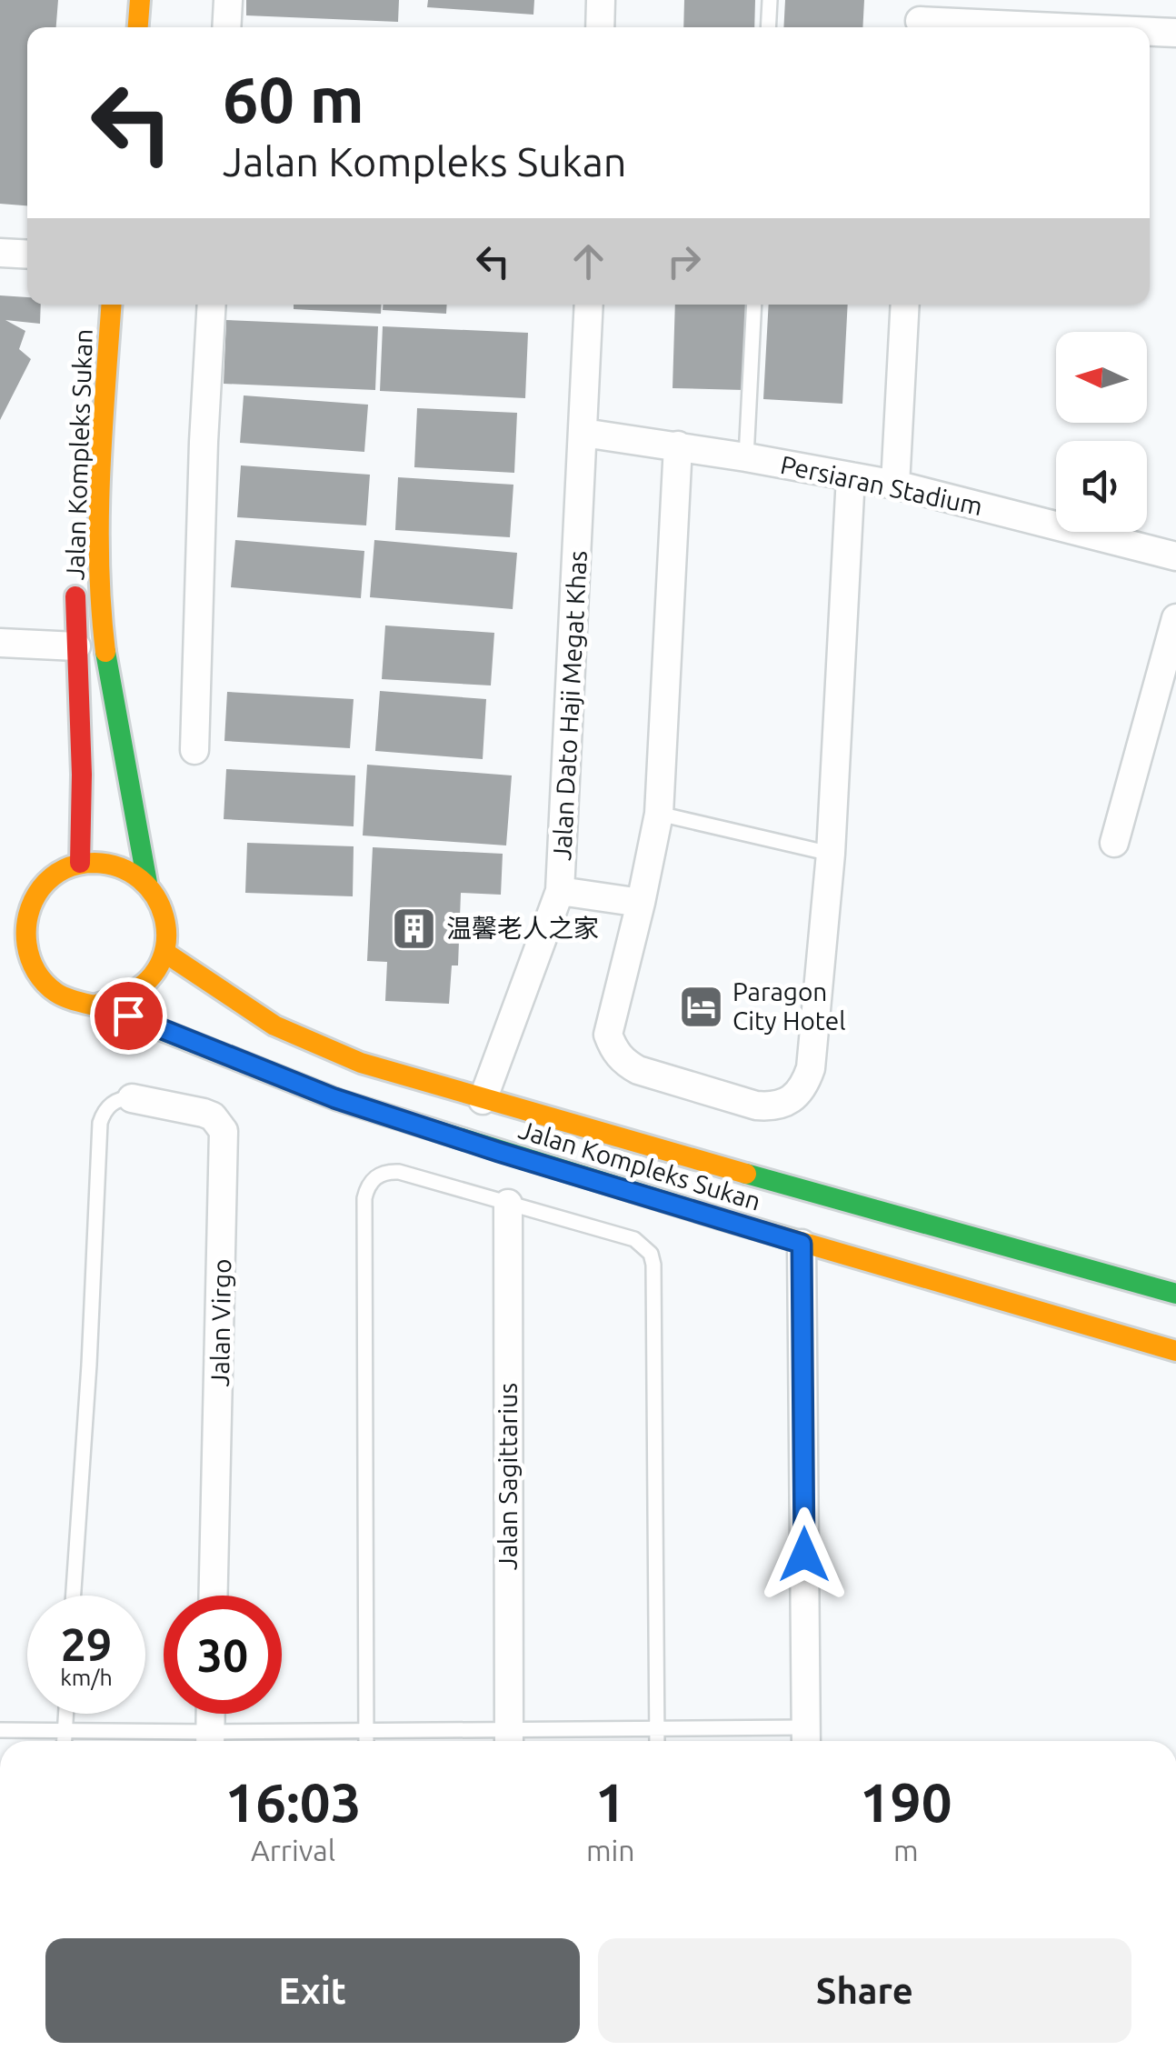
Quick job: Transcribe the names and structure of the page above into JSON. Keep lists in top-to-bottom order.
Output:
{
  "streets": {
    "main road": ["Jalan Kompleks Sukan"],
    "street": [
      "Persiaran Stadium",
      "Jalan Dato Haji Megat Khas",
      "Jalan Virgo",
      "Jalan Sagittarius"
    ]
  },
  "crossings": [
    ["Jalan Kompleks Sukan", "Jalan Dato Haji Megat Khas"],
    ["Persiaran Stadium", "Jalan Dato Haji Megat Khas"]
  ],
  "places": {
    "building": ["温馨老人之家"],
    "hotel": ["Paragon City Hotel"]
  },
  "north": "left",
  "page": {
    "turn": ["60 m", "Jalan Kompleks Sukan"],
    "speed": "29 km/h",
    "limit": "30",
    "eta": [
      "16:03",
      "Arrival",
      "1",
      "min",
      "190",
      "m"
    ],
    "buttons": ["Exit", "Share"]
  }
}
